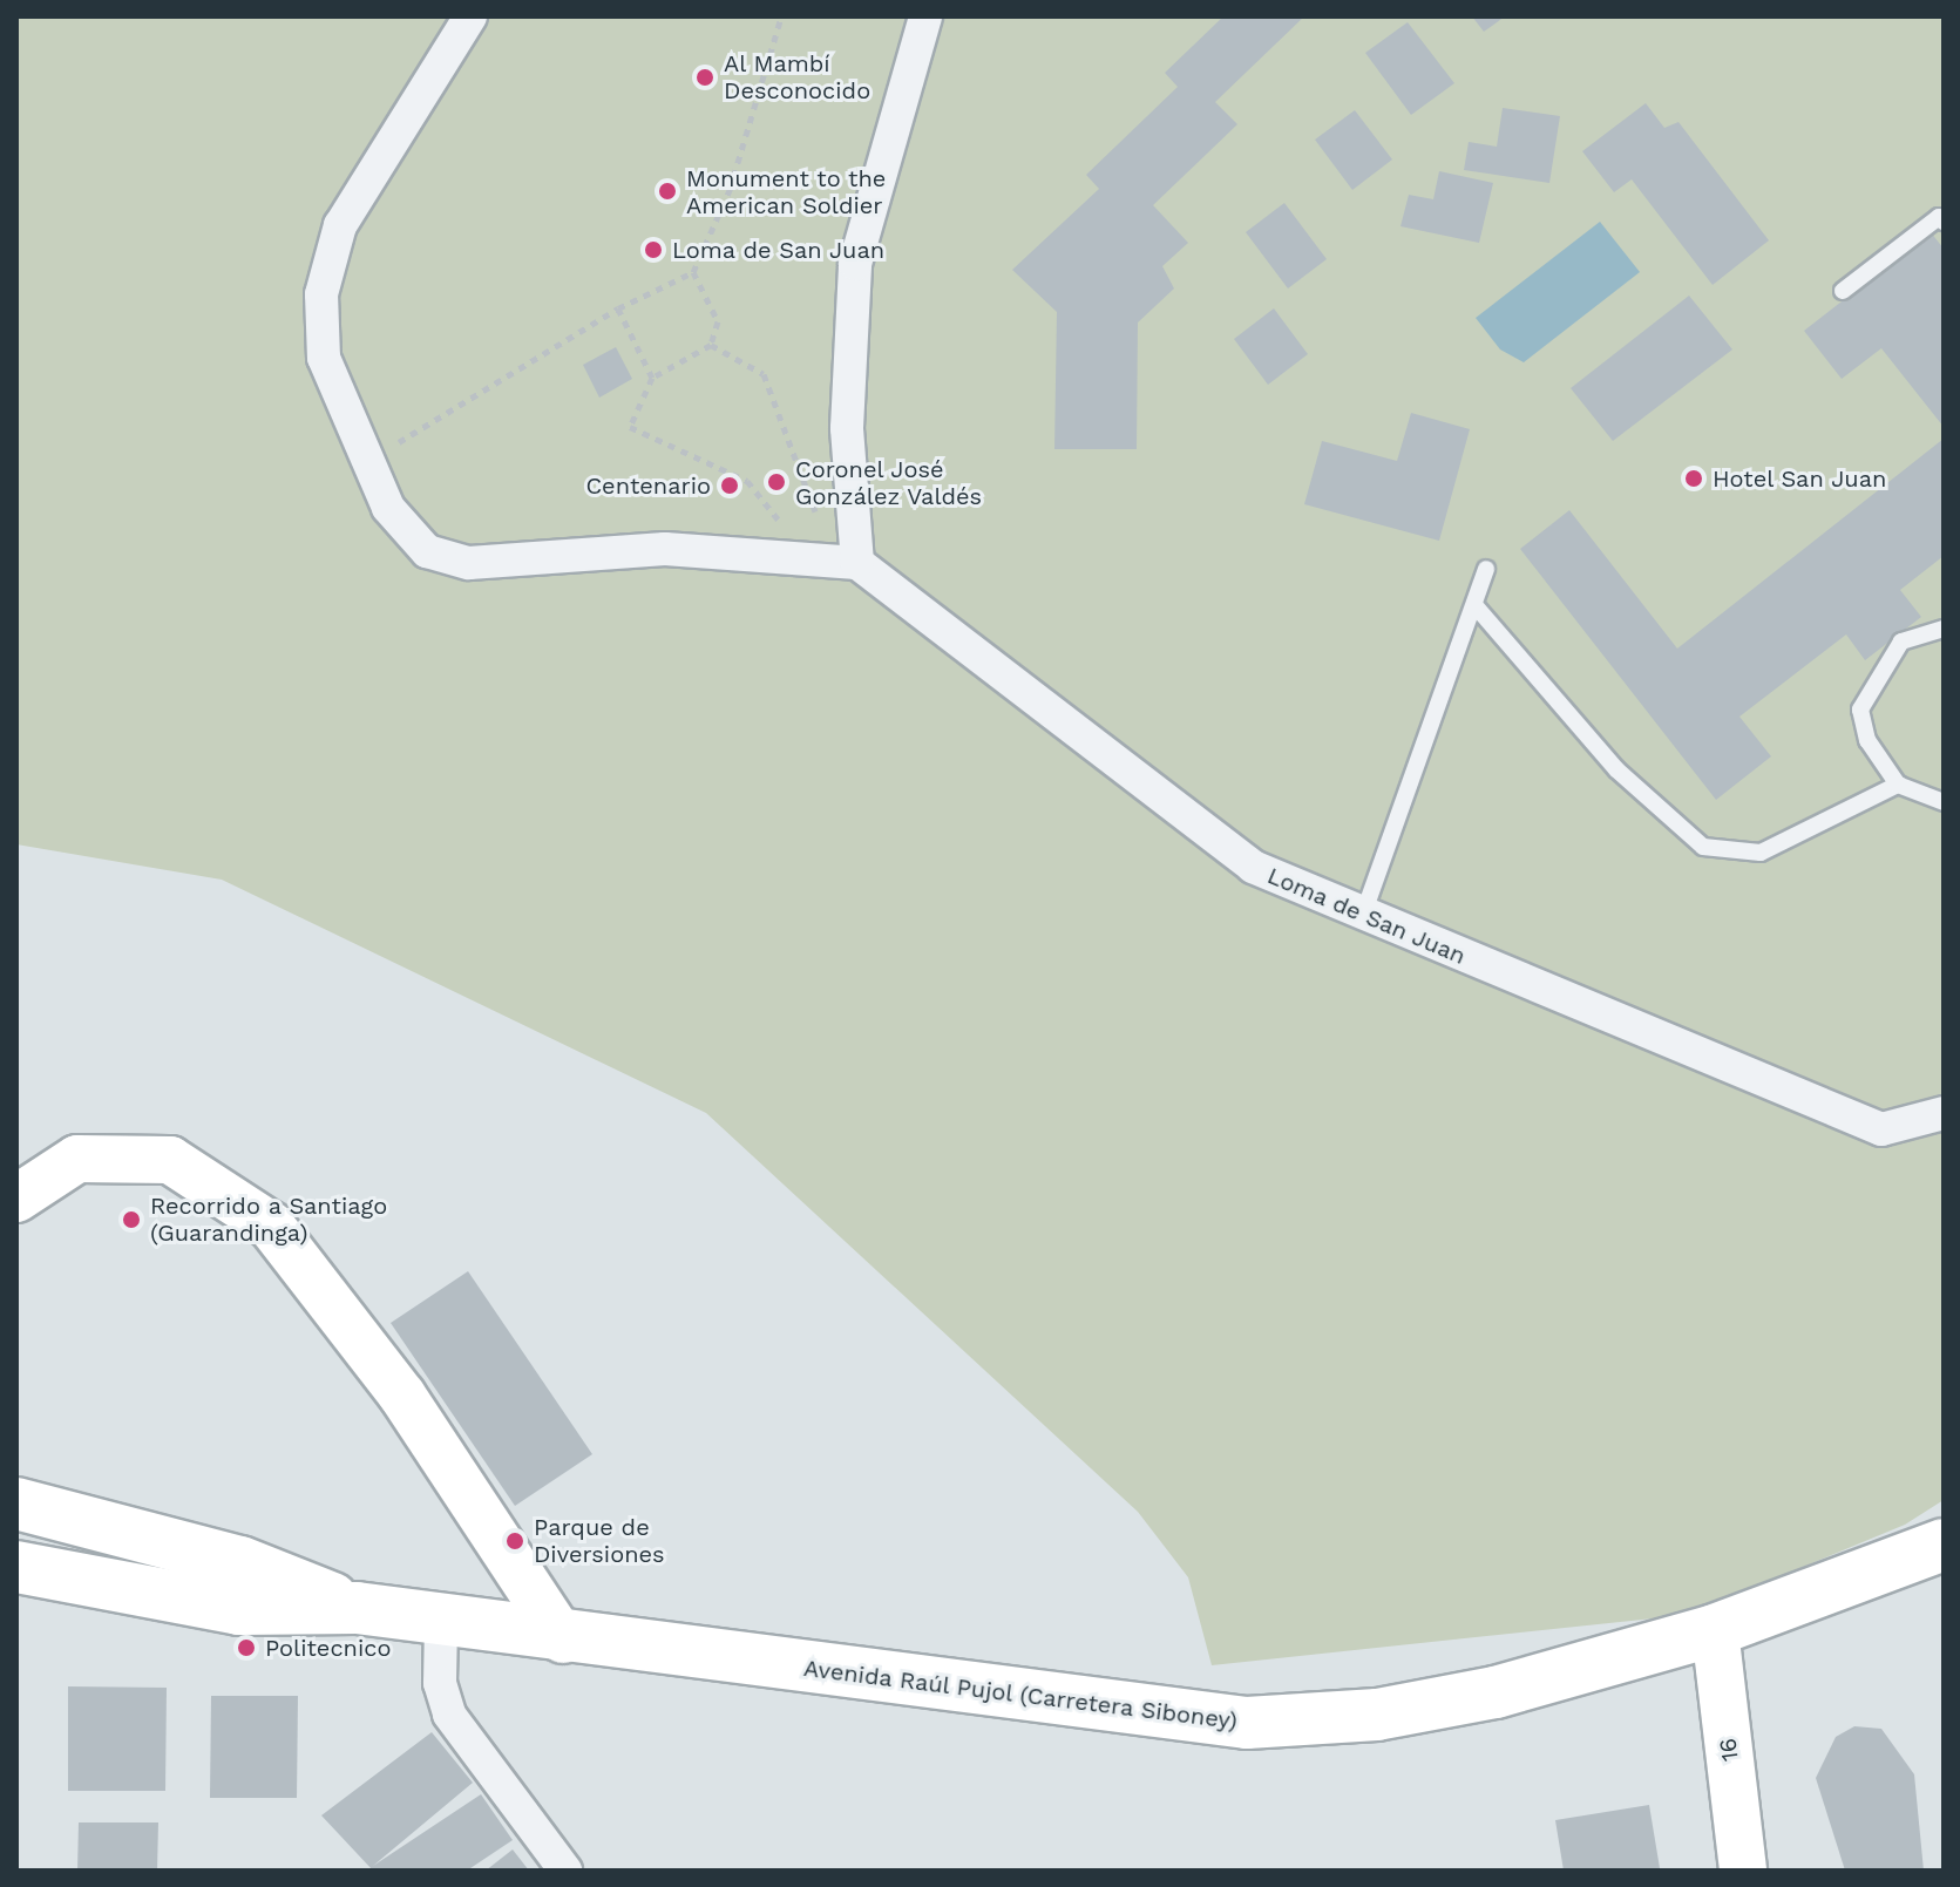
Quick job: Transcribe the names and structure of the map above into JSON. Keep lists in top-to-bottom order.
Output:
{
  "streets": {
    "main road": ["Avenida Raúl Pujol (Carretera Siboney)"],
    "street": ["Loma de San Juan", "16"]
  },
  "crossings": [
    ["Avenida Raúl Pujol (Carretera Siboney)", "16"]
  ],
  "places": [
    "Al Mambí Desconocido",
    "Monument to the American Soldier",
    "Loma de San Juan",
    "Hotel San Juan",
    "Coronel José González Valdés",
    "Centenario",
    "Recorrido a Santiago (Guarandinga)",
    "Parque de Diversiones",
    "Politecnico"
  ]
}
